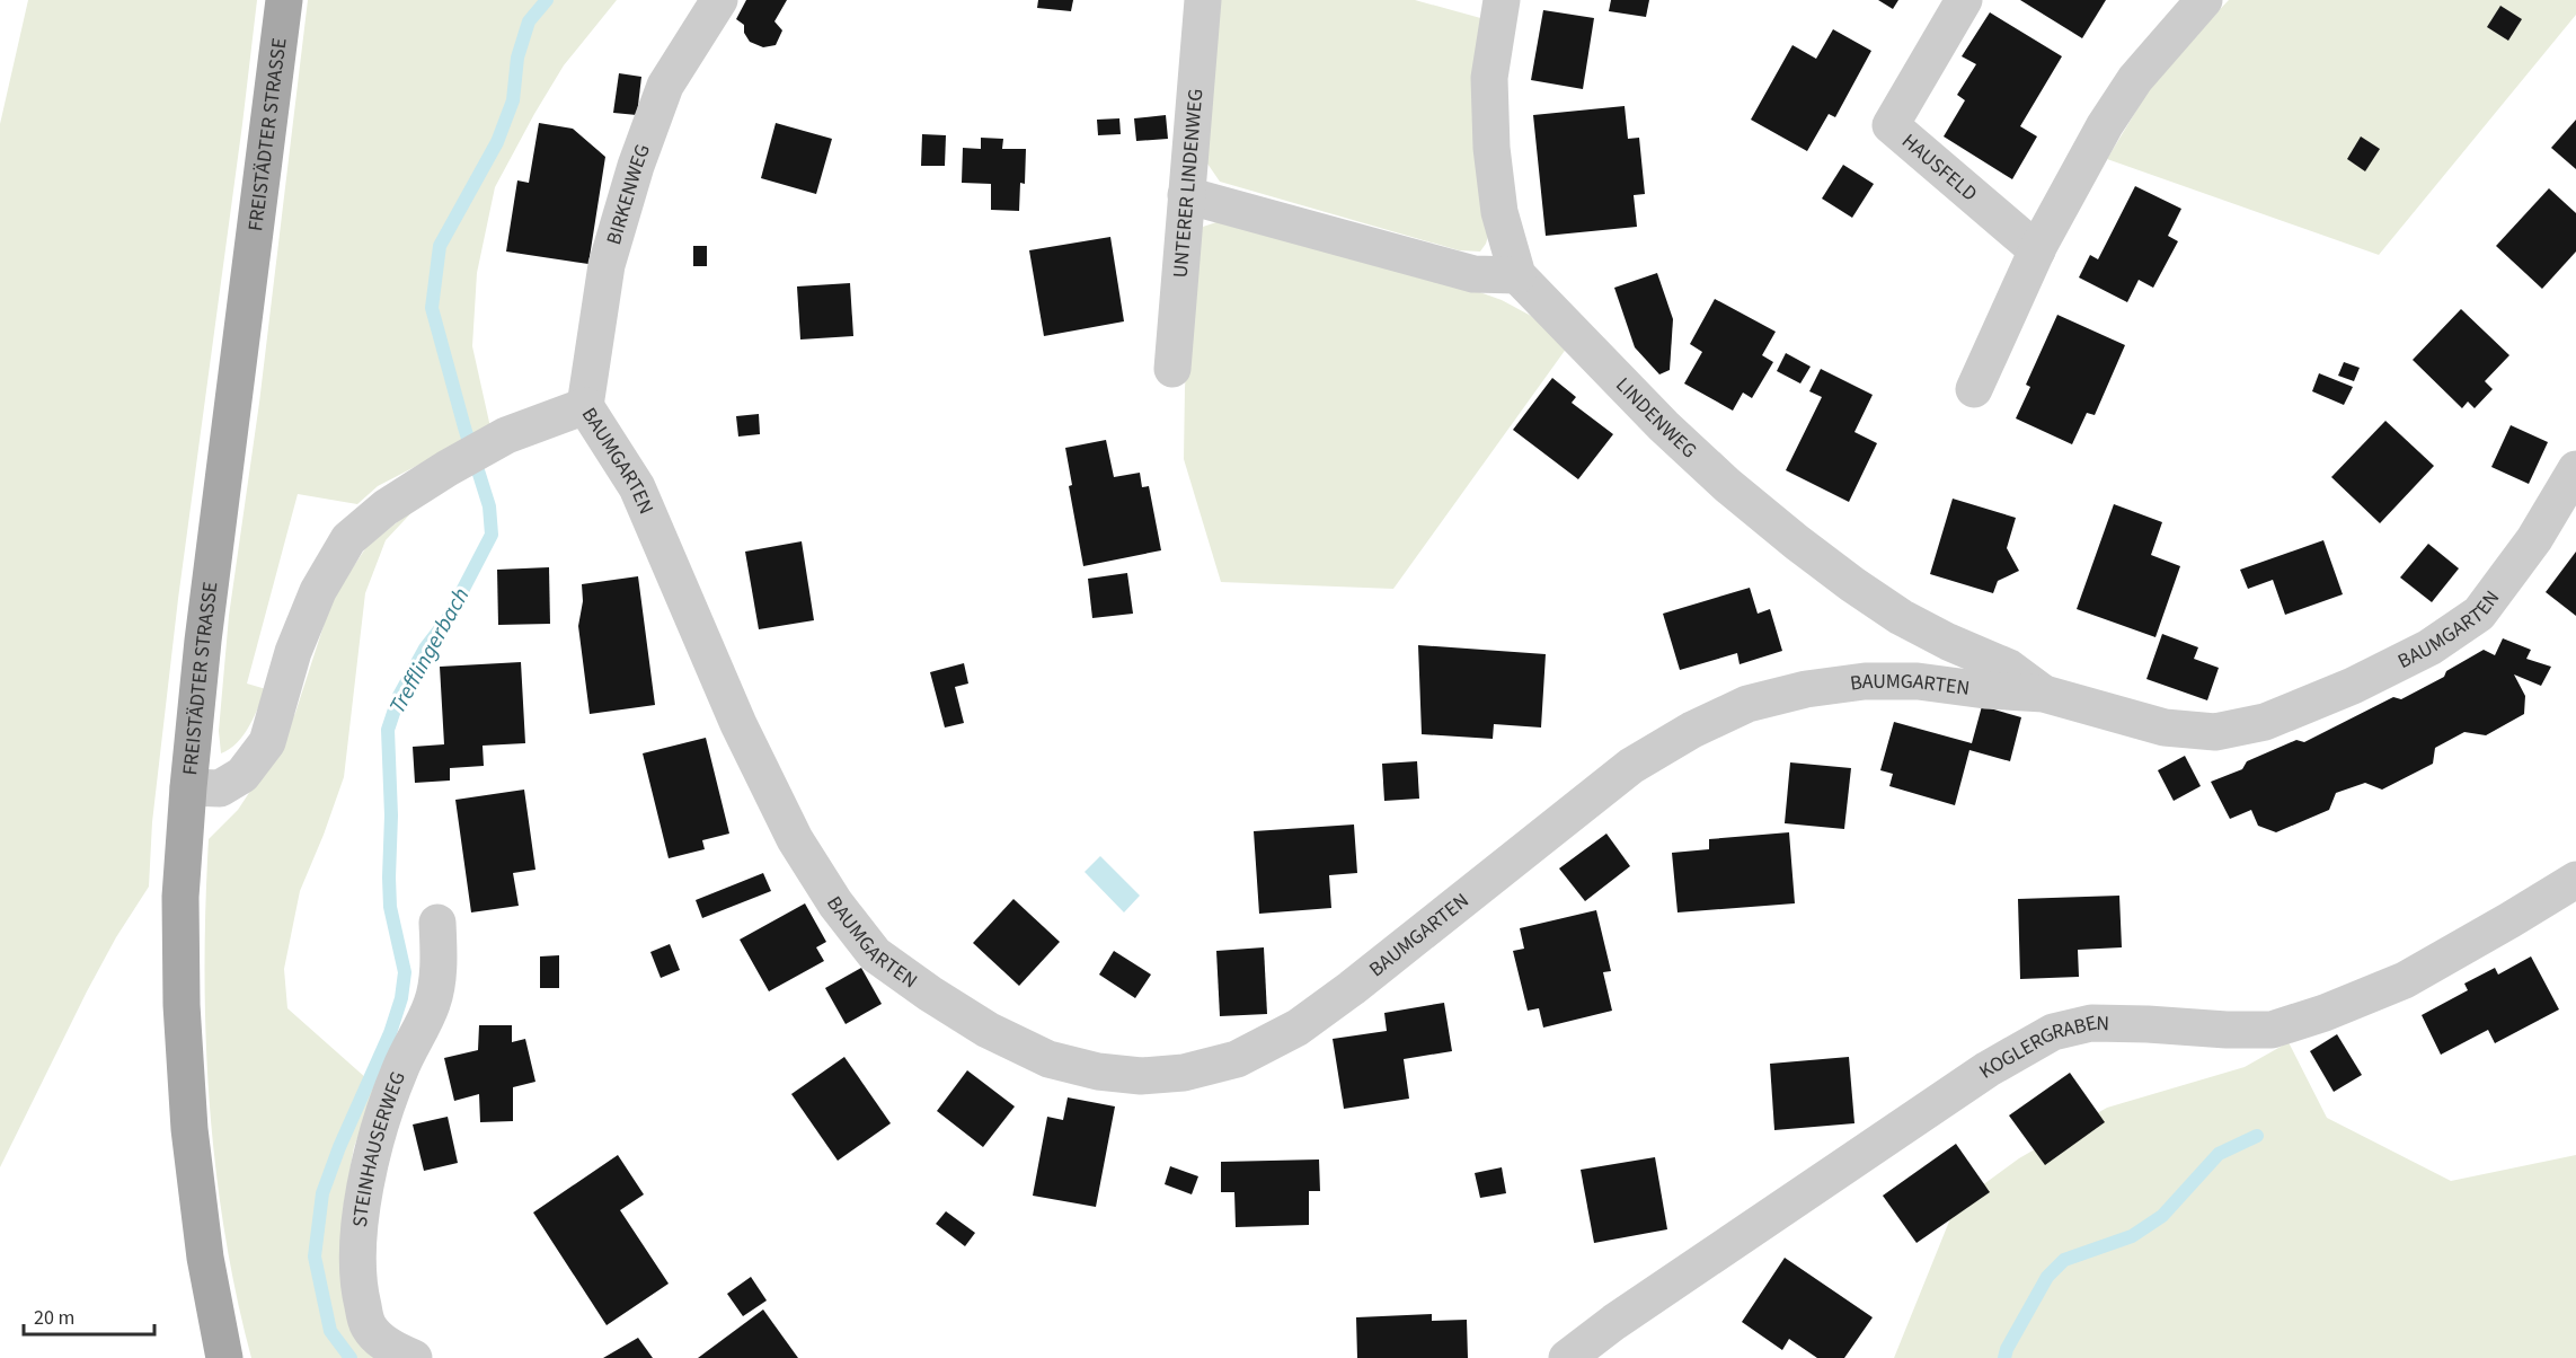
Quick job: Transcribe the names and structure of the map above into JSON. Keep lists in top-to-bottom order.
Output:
{
  "streets": {
    "main road": ["FREISTÄDTER STRASSE"],
    "street": [
      "HAUSFELD",
      "UNTERER LINDENWEG",
      "BIRKENWEG",
      "LINDENWEG",
      "BAUMGARTEN",
      "KOGLERGRABEN",
      "STEINHAUSERWEG"
    ]
  },
  "crossings": [
    ["FREISTÄDTER STRASSE", "BAUMGARTEN"],
    ["BIRKENWEG", "BAUMGARTEN"],
    ["LINDENWEG", "BAUMGARTEN"]
  ],
  "water": ["Trefflingerbach"],
  "scale_bar": "20 m"
}
